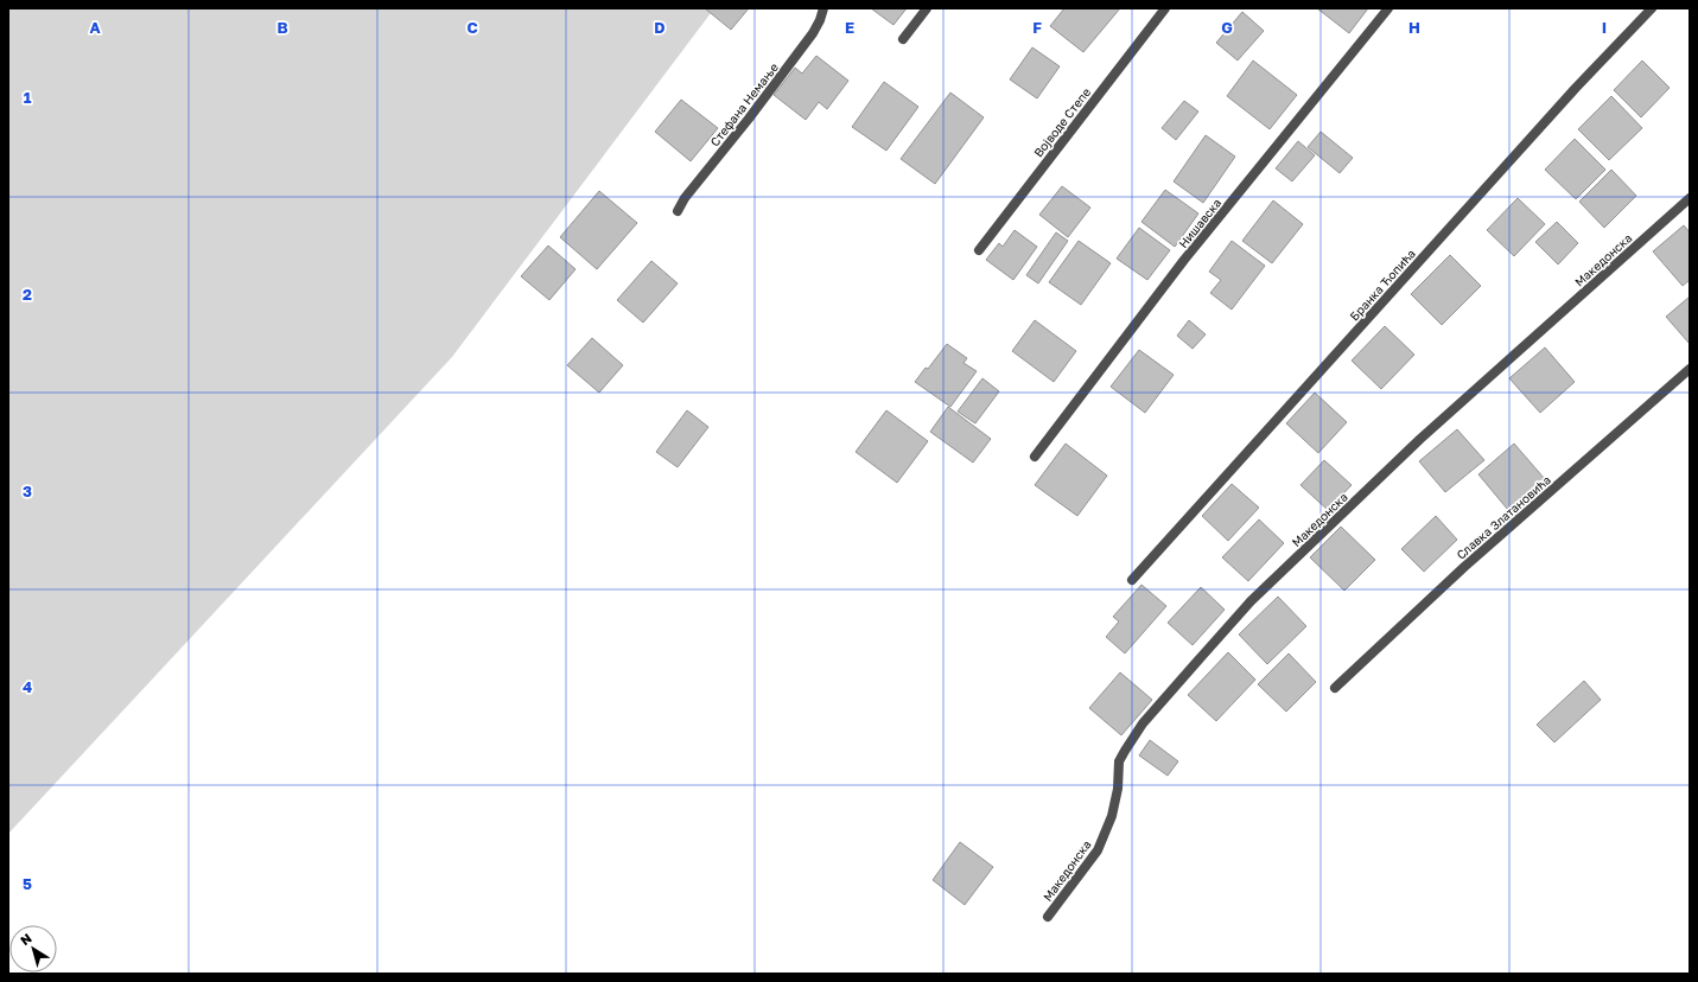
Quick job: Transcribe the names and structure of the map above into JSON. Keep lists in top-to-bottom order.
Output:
{
  "streets": {
    "street": [
      "Стефана Немање",
      "Војводе Степе",
      "Нишавска",
      "Македонска",
      "Бранка Ћопића",
      "Славка Златановића"
    ]
  },
  "north": "top left",
  "grid": {
    "columns": [
      "A",
      "B",
      "C",
      "D",
      "E",
      "F",
      "G",
      "H",
      "I"
    ],
    "rows": [
      "1",
      "2",
      "3",
      "4",
      "5"
    ]
  }
}
